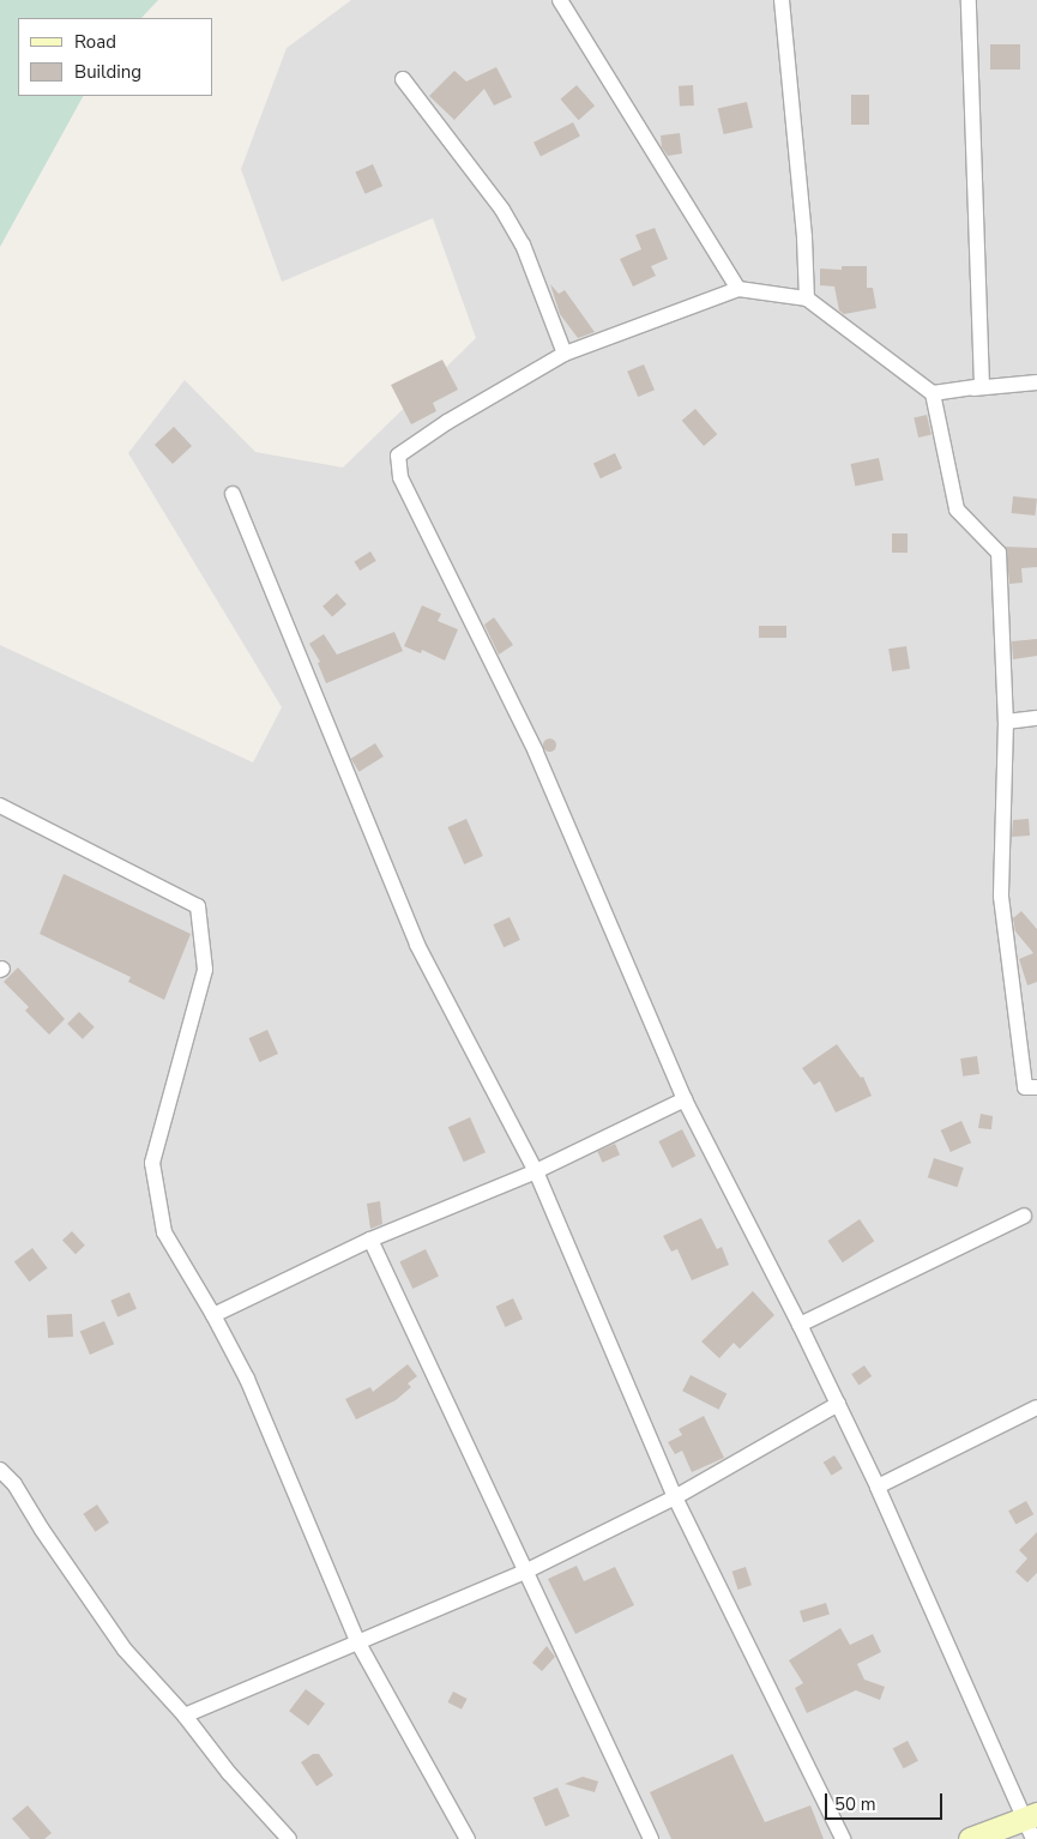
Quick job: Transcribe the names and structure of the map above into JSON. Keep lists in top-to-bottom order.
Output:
{
  "legend": ["Road", "Building"],
  "scale_bar": "50 m"
}
